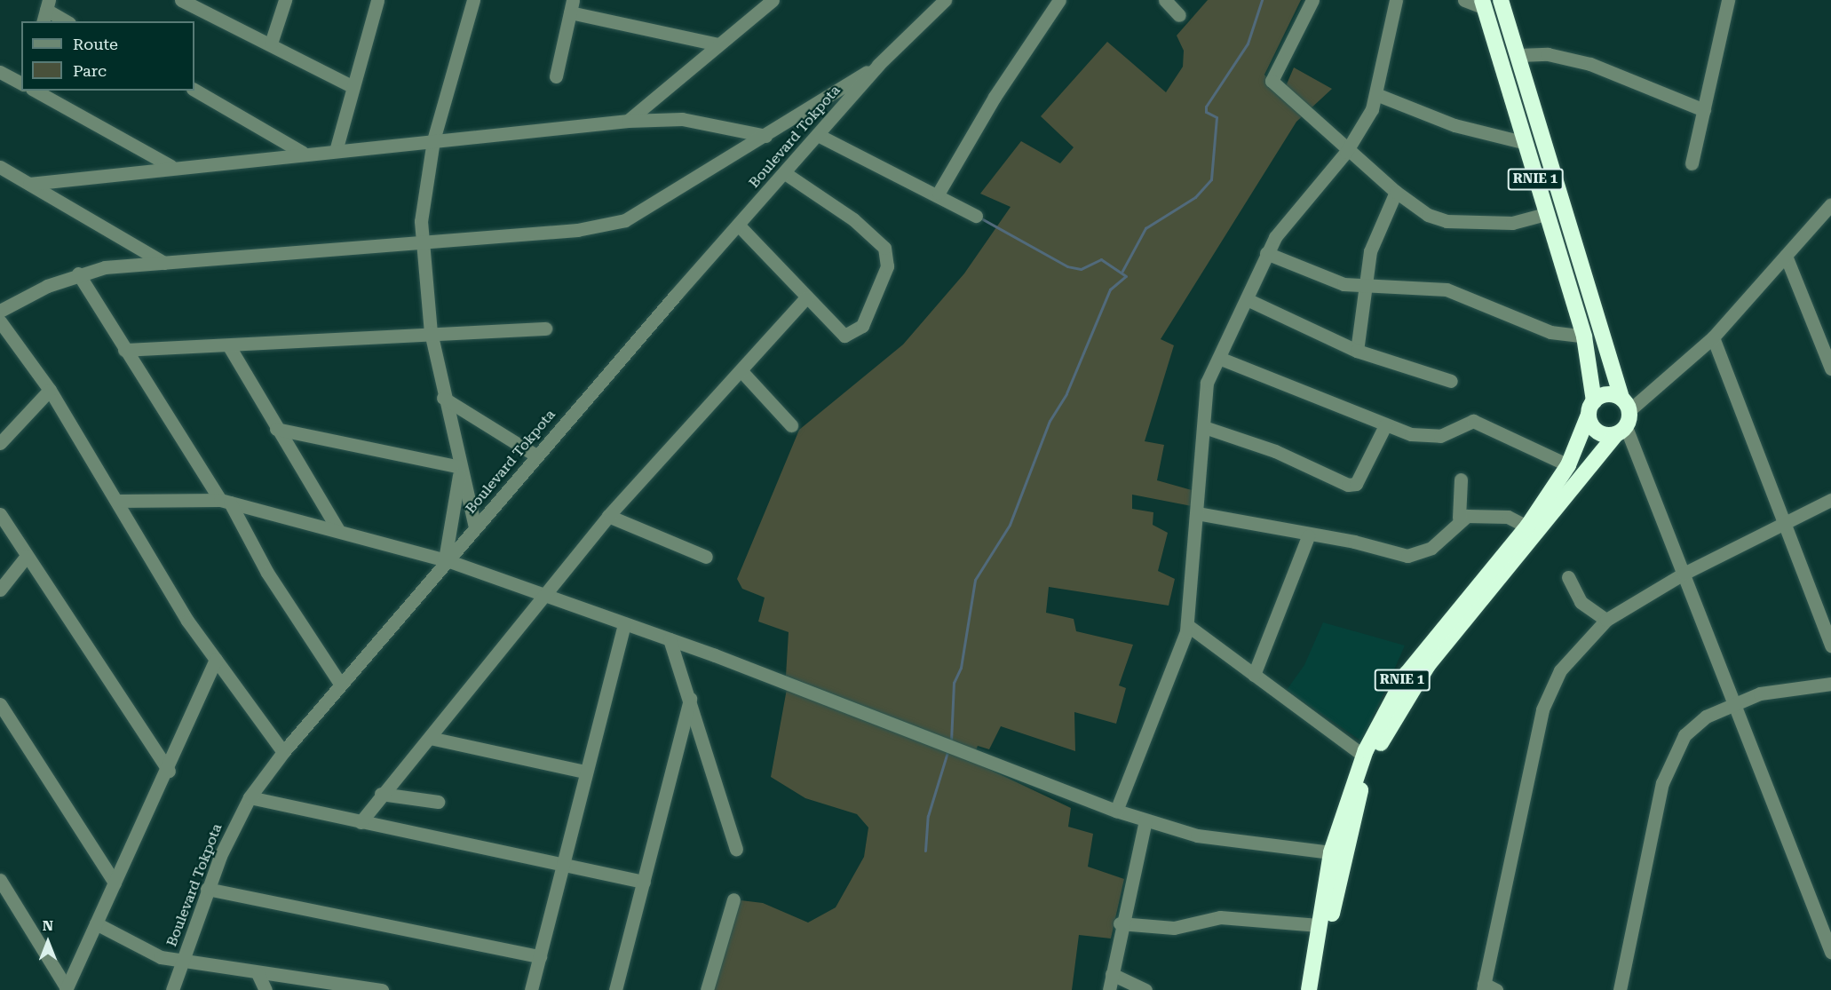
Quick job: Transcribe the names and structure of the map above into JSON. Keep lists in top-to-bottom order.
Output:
{
  "streets": {
    "highway": ["RNIE 1"],
    "street": ["Boulevard Tokpota"]
  },
  "legend": ["Route", "Parc"],
  "north": "top"
}
